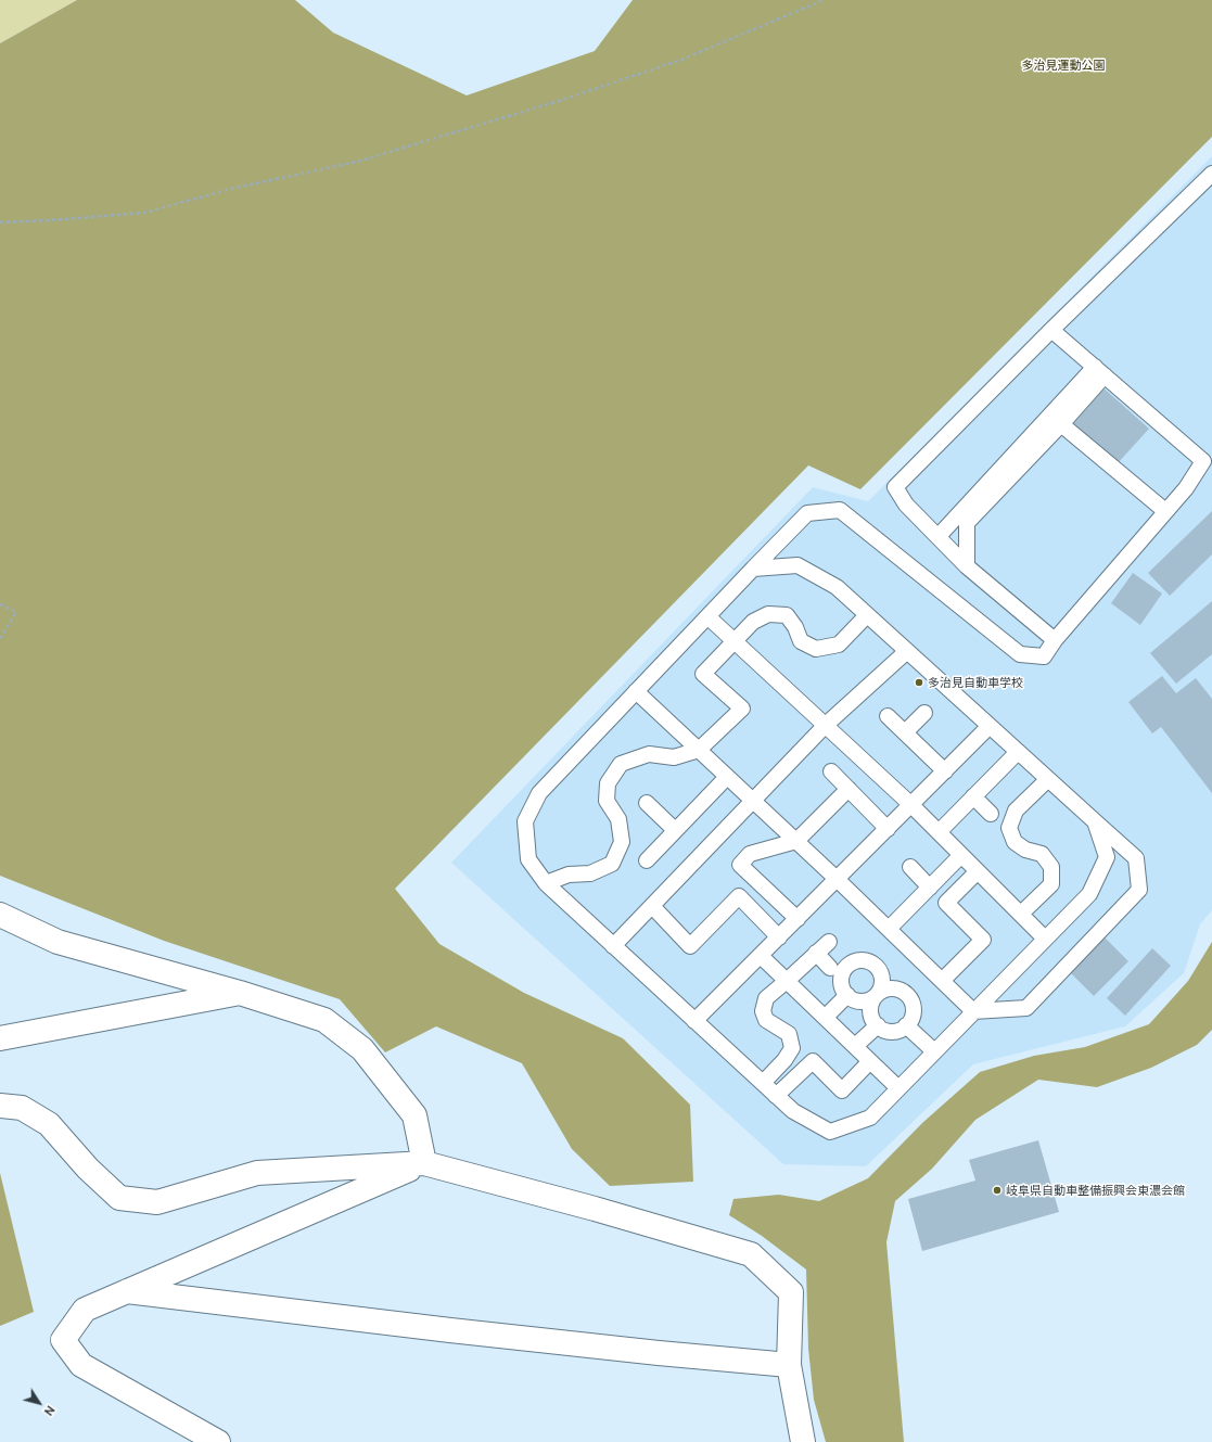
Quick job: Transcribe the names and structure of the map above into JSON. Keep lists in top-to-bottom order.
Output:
{
  "parks": ["多治見運動公園"],
  "places": ["多治見自動車学校", "岐阜県自動車整備振興会東濃会館"],
  "north": "bottom right"
}
